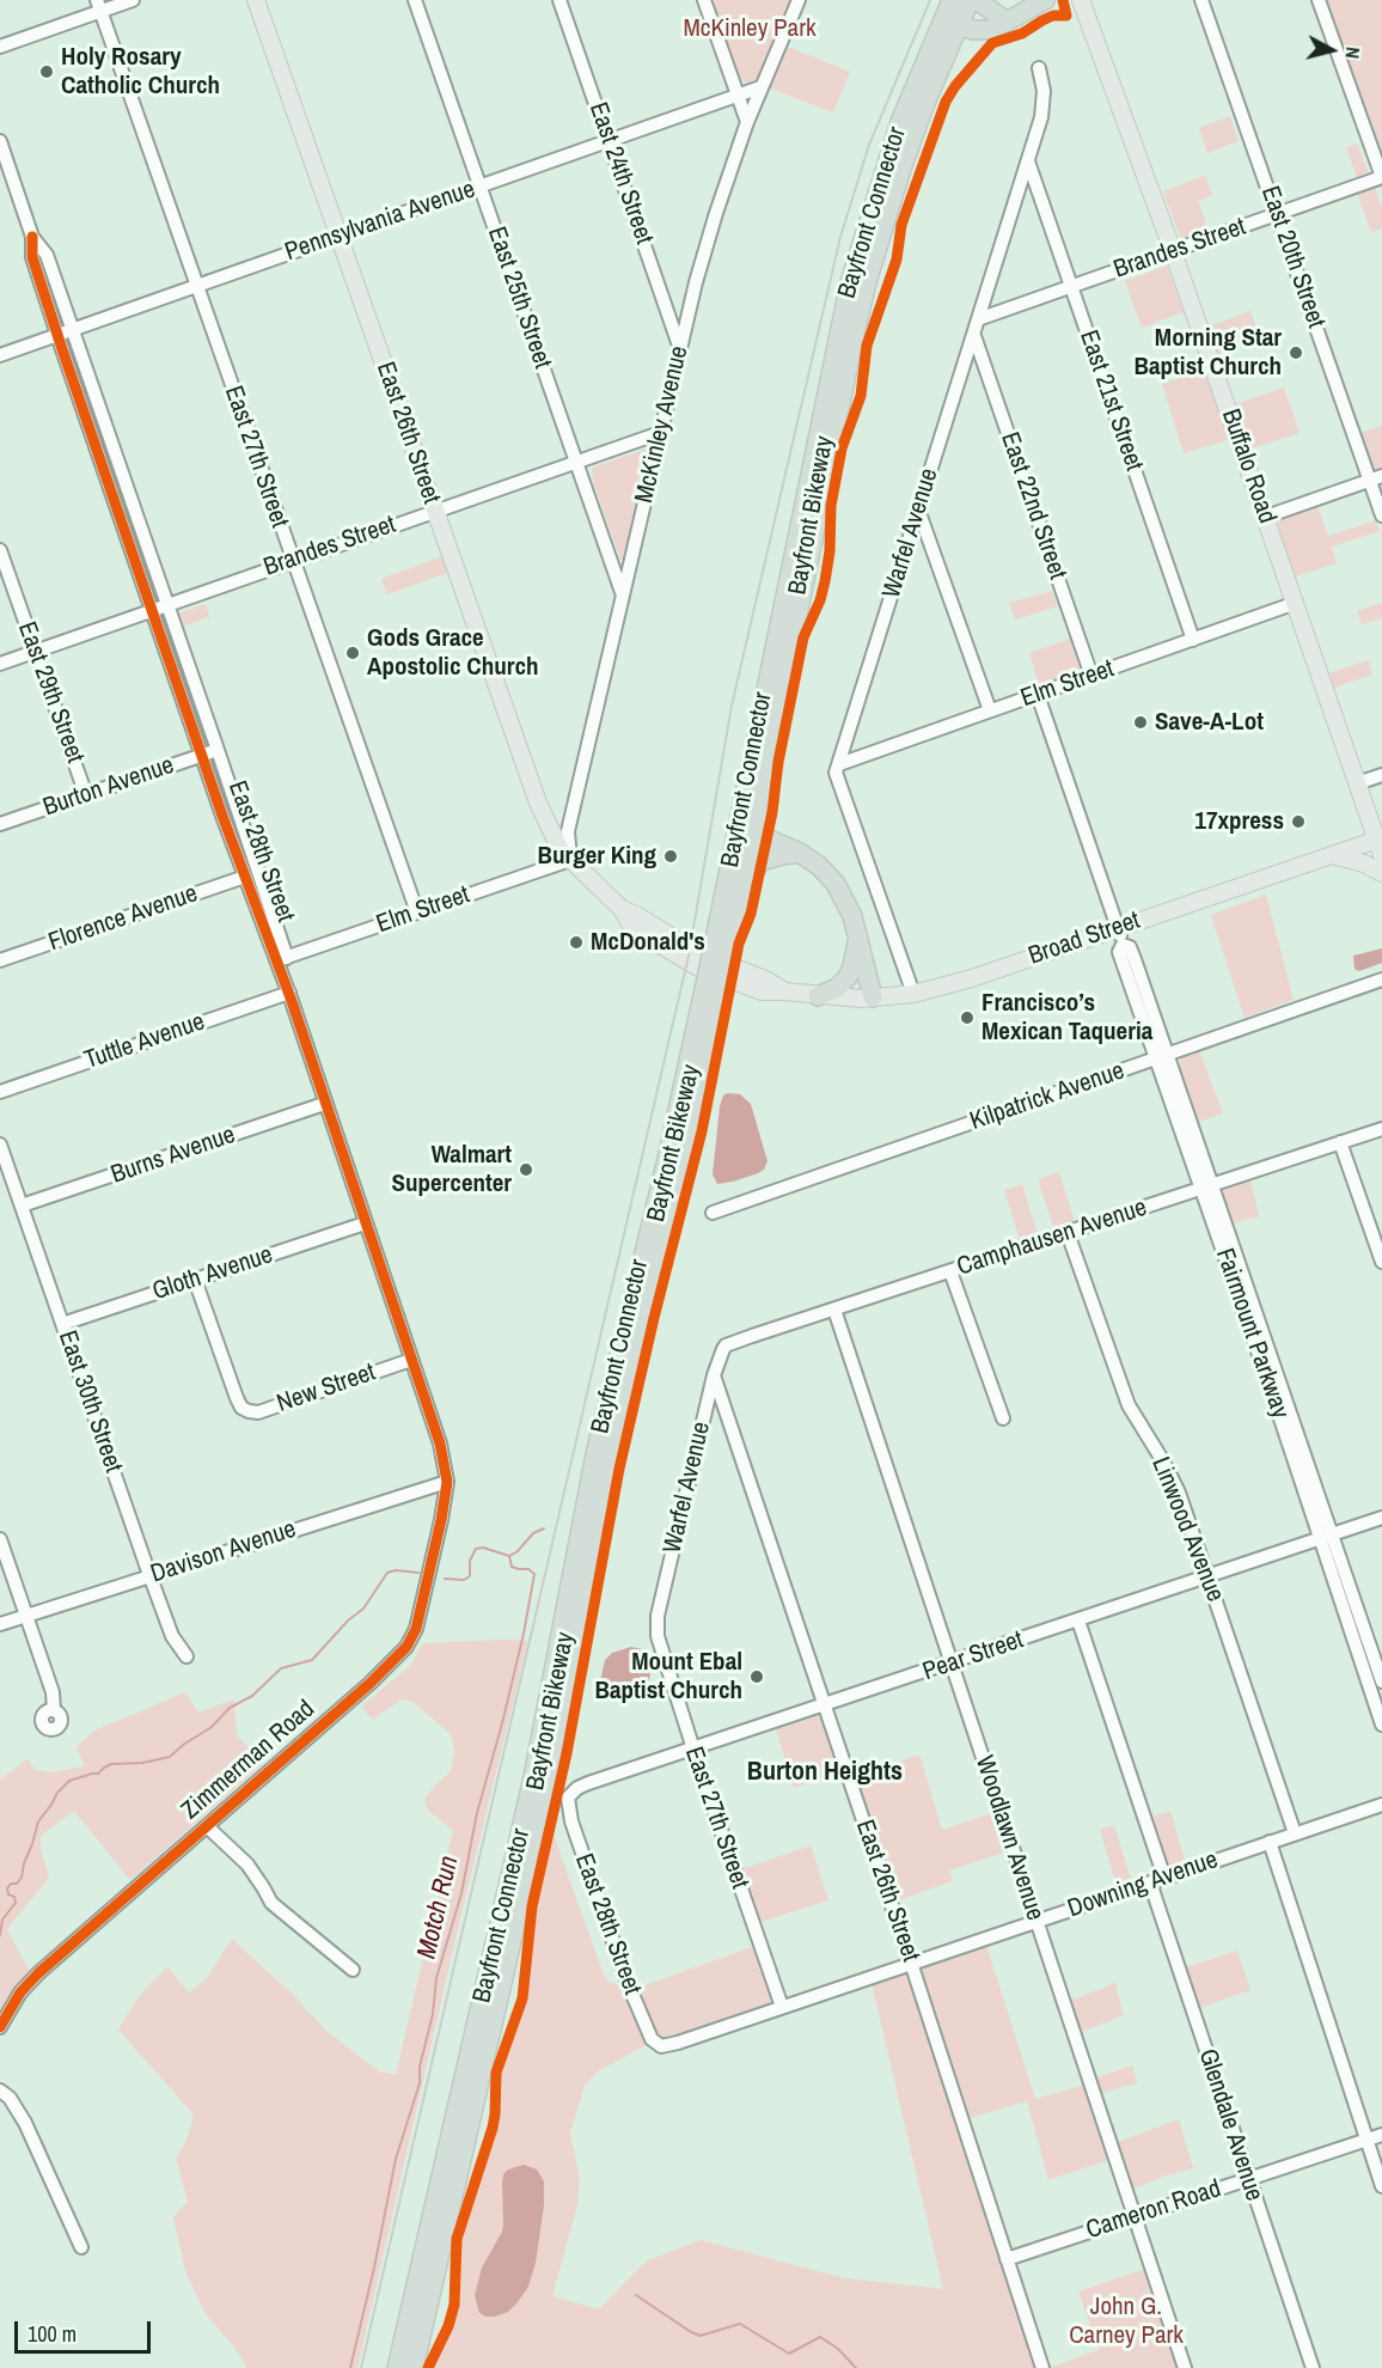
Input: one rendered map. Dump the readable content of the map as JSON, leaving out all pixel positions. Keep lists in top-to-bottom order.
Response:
{
  "streets": {
    "highway": ["Bayfront Connector"],
    "main road": ["East 26th Street", "Buffalo Road", "Broad Street"],
    "street": [
      "East 24th Street",
      "Pennsylvania Avenue",
      "Brandes Street",
      "East 20th Street",
      "East 25th Street",
      "East 21st Street",
      "McKinley Avenue",
      "East 27th Street",
      "East 22nd Street",
      "Warfel Avenue",
      "Elm Street",
      "East 29th Street",
      "Burton Avenue",
      "East 28th Street",
      "Florence Avenue",
      "Tuttle Avenue",
      "Kilpatrick Avenue",
      "Burns Avenue",
      "Camphausen Avenue",
      "Gloth Avenue",
      "Fairmount Parkway",
      "New Street",
      "East 30th Street",
      "Linwood Avenue",
      "Davison Avenue",
      "Pear Street",
      "Zimmerman Road",
      "Woodlawn Avenue",
      "Downing Avenue",
      "Glendale Avenue",
      "Cameron Road"
    ],
    "cycle path": ["Bayfront Bikeway"]
  },
  "crossings": [
    ["East 24th Street", "Pennsylvania Avenue"],
    ["East 24th Street", "McKinley Avenue"],
    ["Pennsylvania Avenue", "East 25th Street"],
    ["Pennsylvania Avenue", "McKinley Avenue"],
    ["Pennsylvania Avenue", "East 26th Street"],
    ["Pennsylvania Avenue", "East 27th Street"],
    ["Pennsylvania Avenue", "East 28th Street"],
    ["Brandes Street", "East 20th Street"],
    ["Brandes Street", "East 25th Street"],
    ["Brandes Street", "East 21st Street"],
    ["Brandes Street", "McKinley Avenue"],
    ["Brandes Street", "East 26th Street"],
    ["Brandes Street", "East 27th Street"],
    ["Brandes Street", "Buffalo Road"],
    ["Brandes Street", "Warfel Avenue"],
    ["Brandes Street", "East 29th Street"],
    ["Brandes Street", "East 28th Street"],
    ["East 25th Street", "McKinley Avenue"],
    ["East 21st Street", "Warfel Avenue"],
    ["East 21st Street", "Elm Street"],
    ["McKinley Avenue", "East 26th Street"],
    ["McKinley Avenue", "Elm Street"],
    ["McKinley Avenue", "Broad Street"],
    ["East 26th Street", "Warfel Avenue"],
    ["East 26th Street", "Elm Street"],
    ["East 26th Street", "Broad Street"],
    ["East 26th Street", "Pear Street"],
    ["East 26th Street", "Downing Avenue"],
    ["East 26th Street", "Cameron Road"],
    ["East 27th Street", "Warfel Avenue"],
    ["East 27th Street", "Elm Street"],
    ["East 27th Street", "Pear Street"],
    ["East 27th Street", "Downing Avenue"],
    ["Buffalo Road", "Elm Street"],
    ["Buffalo Road", "Broad Street"],
    ["East 22nd Street", "Warfel Avenue"],
    ["East 22nd Street", "Elm Street"],
    ["Warfel Avenue", "Elm Street"],
    ["Warfel Avenue", "Broad Street"],
    ["Warfel Avenue", "Camphausen Avenue"],
    ["Elm Street", "East 28th Street"],
    ["Elm Street", "Broad Street"],
    ["Elm Street", "Fairmount Parkway"],
    ["East 29th Street", "Burton Avenue"],
    ["Burton Avenue", "East 28th Street"],
    ["East 28th Street", "Florence Avenue"],
    ["East 28th Street", "Tuttle Avenue"],
    ["East 28th Street", "Burns Avenue"],
    ["East 28th Street", "Gloth Avenue"],
    ["East 28th Street", "New Street"],
    ["East 28th Street", "Davison Avenue"],
    ["East 28th Street", "Pear Street"],
    ["East 28th Street", "Zimmerman Road"],
    ["East 28th Street", "Downing Avenue"],
    ["Broad Street", "Fairmount Parkway"],
    ["Kilpatrick Avenue", "Fairmount Parkway"],
    ["Burns Avenue", "East 30th Street"],
    ["Camphausen Avenue", "Fairmount Parkway"],
    ["Camphausen Avenue", "Linwood Avenue"],
    ["Camphausen Avenue", "Woodlawn Avenue"],
    ["Gloth Avenue", "New Street"],
    ["Gloth Avenue", "East 30th Street"],
    ["Fairmount Parkway", "Pear Street"],
    ["East 30th Street", "Davison Avenue"],
    ["Linwood Avenue", "Pear Street"],
    ["Linwood Avenue", "Downing Avenue"],
    ["Davison Avenue", "Zimmerman Road"],
    ["Pear Street", "Woodlawn Avenue"],
    ["Woodlawn Avenue", "Downing Avenue"],
    ["Woodlawn Avenue", "Cameron Road"],
    ["Downing Avenue", "Glendale Avenue"],
    ["Glendale Avenue", "Cameron Road"]
  ],
  "districts": ["Burton Heights"],
  "water": ["Motch Run"],
  "parks": ["McKinley Park", "John G. Carney Park"],
  "places": [
    "Holy Rosary Catholic Church",
    "Morning Star Baptist Church",
    "Gods Grace Apostolic Church",
    "Save-A-Lot",
    "17xpress",
    "Burger King",
    "McDonald's",
    "Francisco’s Mexican Taqueria",
    "Walmart Supercenter",
    "Mount Ebal Baptist Church"
  ],
  "scale_bar": "100 m",
  "north": "right"
}
